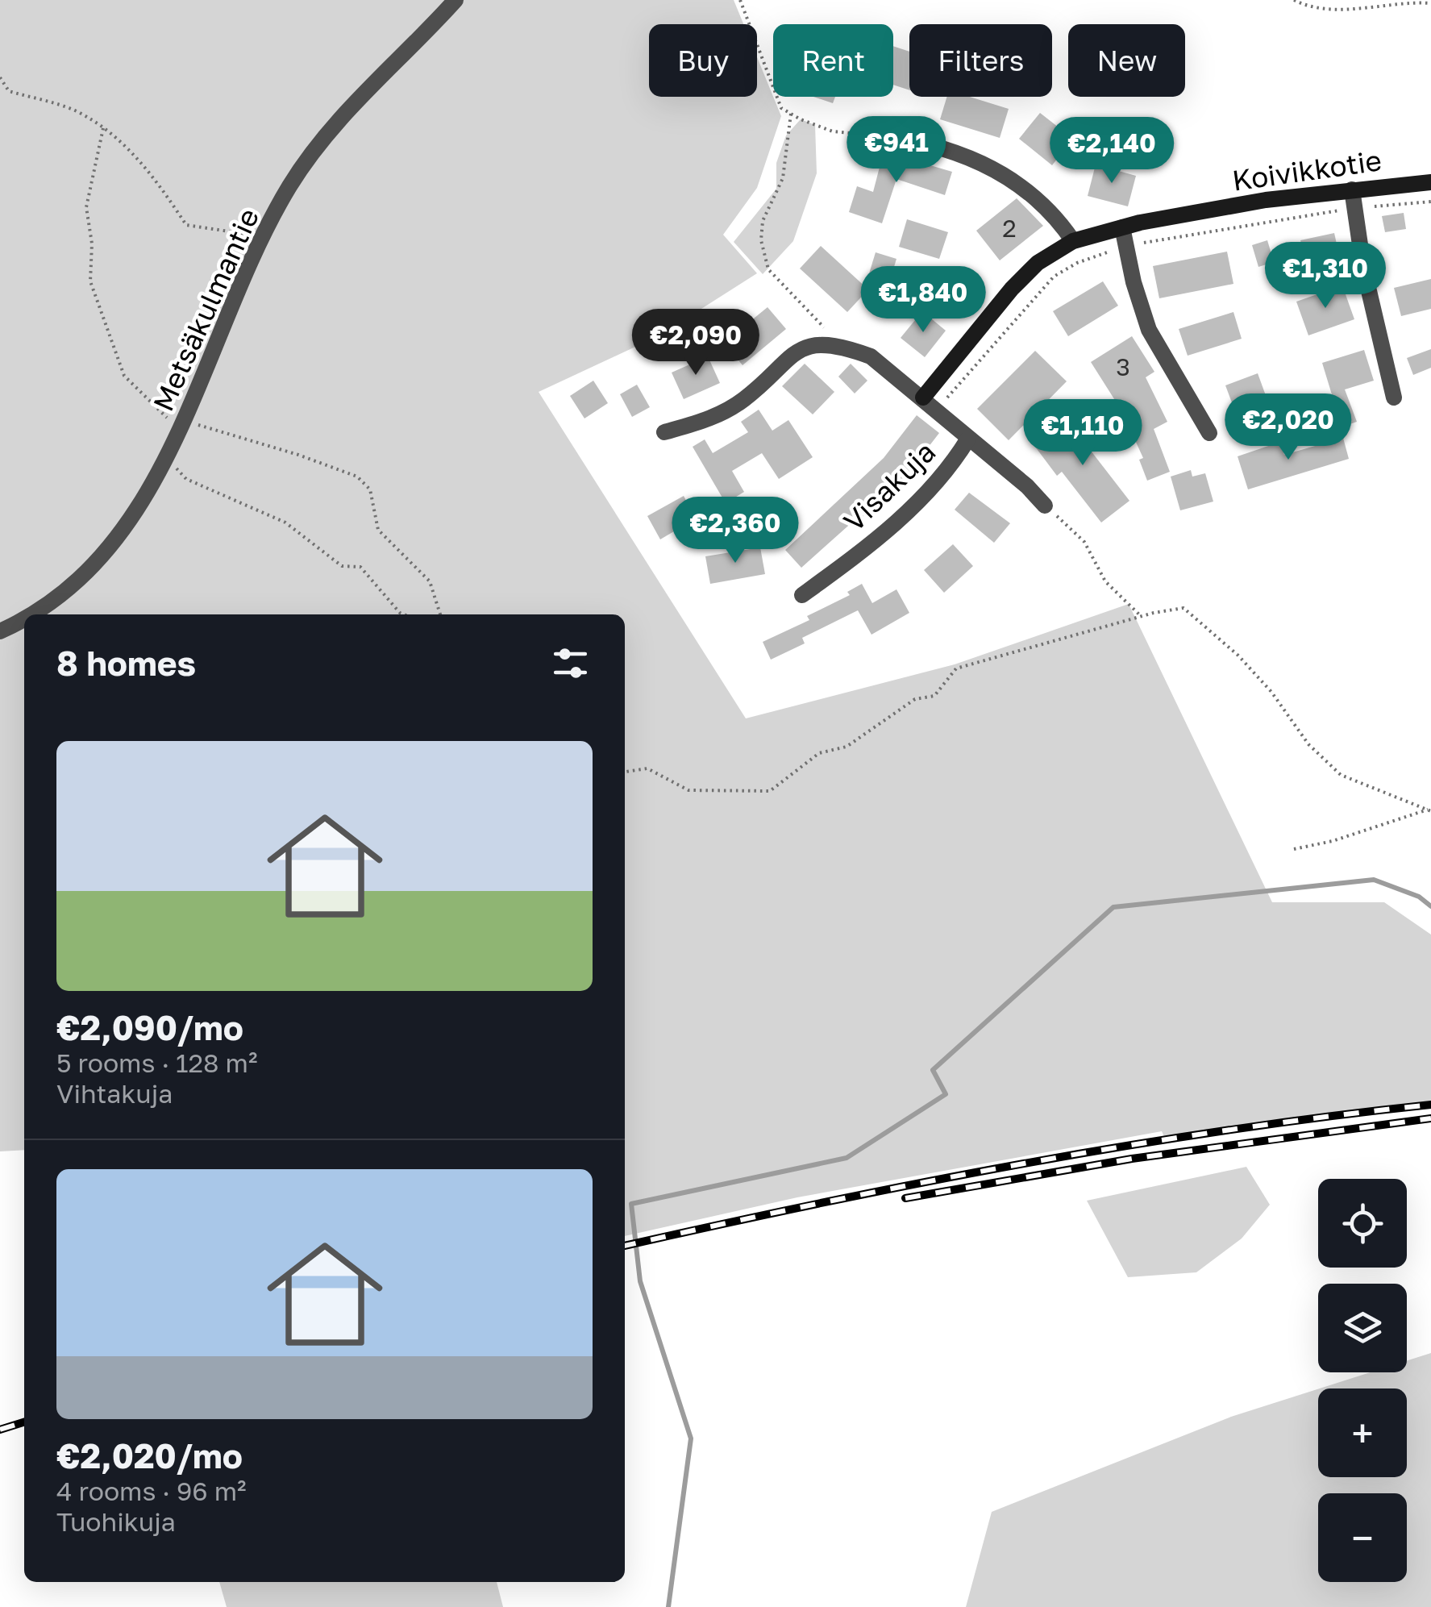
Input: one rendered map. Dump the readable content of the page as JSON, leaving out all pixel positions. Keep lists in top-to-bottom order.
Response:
{
  "streets": {
    "street": ["Koivikkotie", "Metsäkulmantie", "Visakuja"]
  },
  "house_numbers": ["2", "3"],
  "page": {
    "chip": [
      "Buy",
      "Rent",
      "Filters",
      "New"
    ],
    "price": [
      "€941",
      "€2,140",
      "€1,310",
      "€1,840",
      "€2,090",
      "€2,020",
      "€1,110",
      "€2,360"
    ],
    "heading": "8 homes",
    "list": [
      {
        "name": "€2,090/mo",
        "note": "5 rooms · 128 m² · Vihtakuja"
      },
      {
        "name": "€2,020/mo",
        "note": "4 rooms · 96 m² · Tuohikuja"
      }
    ],
    "map_buttons": ["+", "−"]
  }
}
